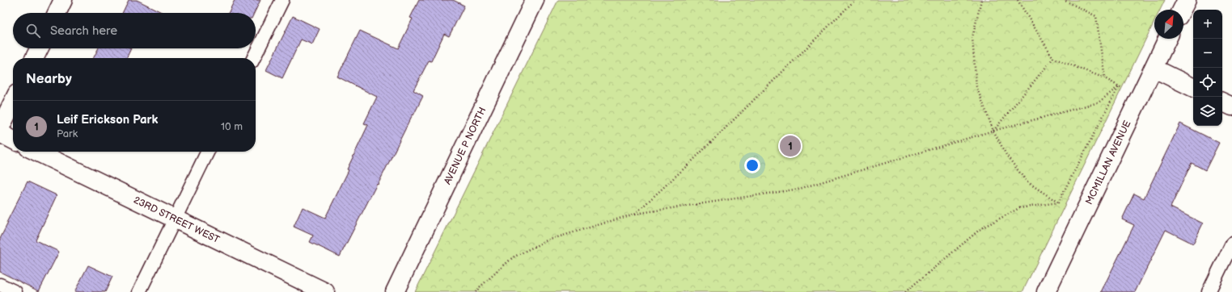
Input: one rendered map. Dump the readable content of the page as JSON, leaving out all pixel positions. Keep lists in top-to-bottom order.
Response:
{
  "streets": {
    "street": ["AVENUE P NORTH", "MCMILLAN AVENUE", "23RD STREET WEST"]
  },
  "north": "top right",
  "page": {
    "map_buttons": ["+", "−"],
    "search": "Search here",
    "heading": "Nearby",
    "list": [
      {
        "mark": "1",
        "name": "Leif Erickson Park",
        "note": "Park",
        "value": "10 m"
      }
    ],
    "pins": "1"
  }
}
